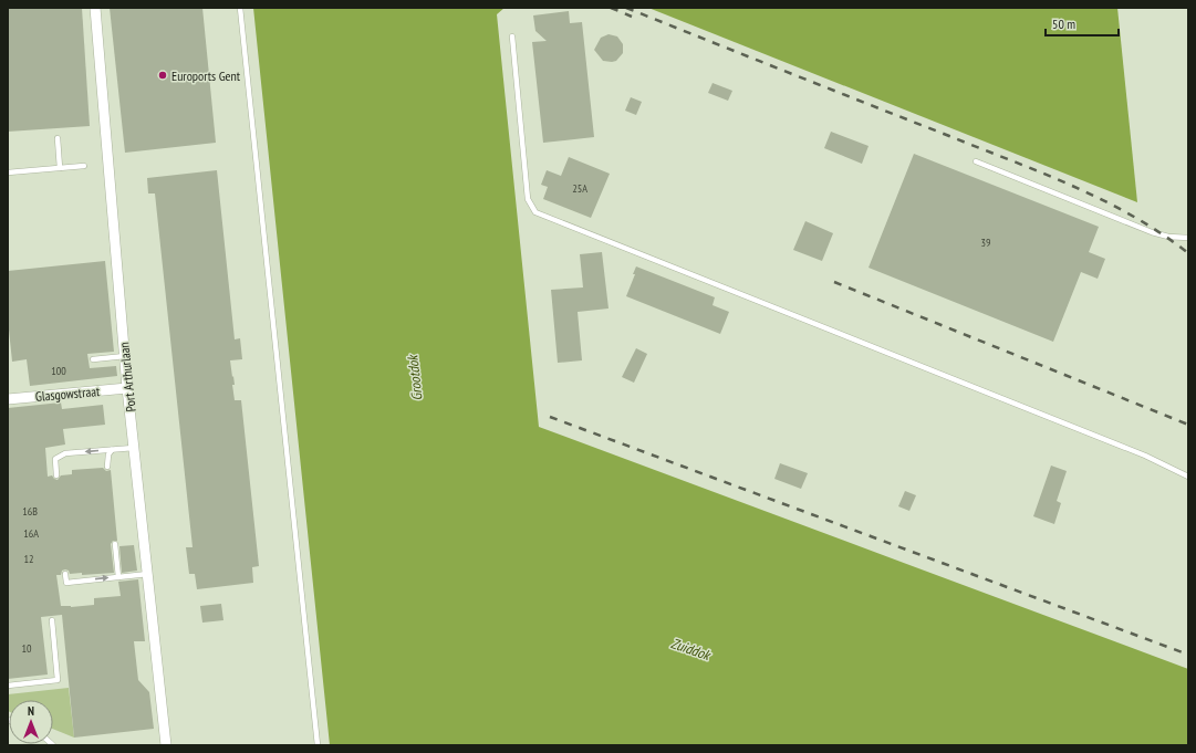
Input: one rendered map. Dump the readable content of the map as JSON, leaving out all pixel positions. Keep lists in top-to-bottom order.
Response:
{
  "streets": {
    "street": ["Port Arthurlaan", "Glasgowstraat"]
  },
  "crossings": [
    ["Port Arthurlaan", "Glasgowstraat"]
  ],
  "water": ["Grootdok", "Zuiddok"],
  "places": ["Euroports Gent"],
  "house_numbers": [
    "25A",
    "39",
    "100",
    "16B",
    "16A",
    "12",
    "10"
  ],
  "scale_bar": "50 m",
  "north": "top"
}
